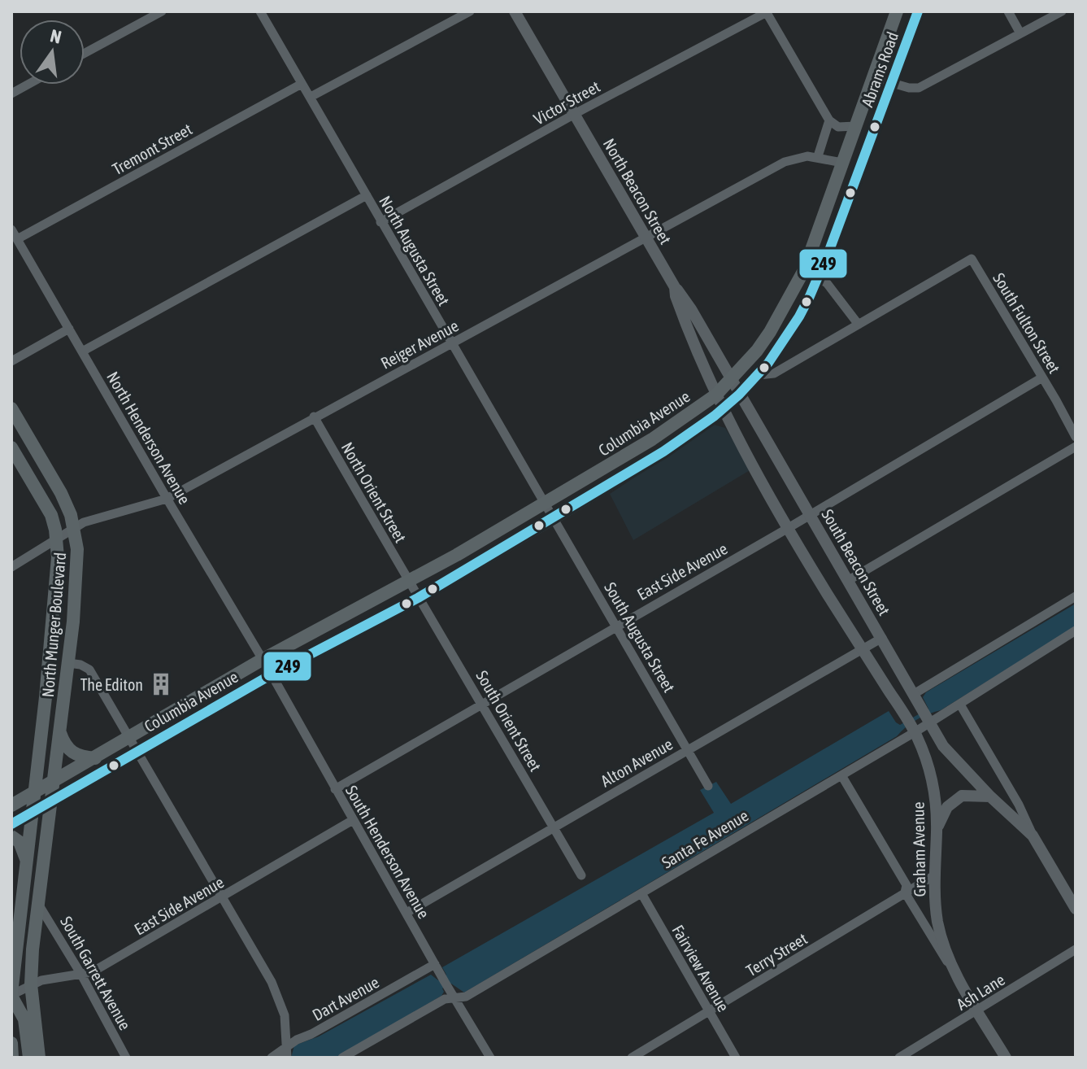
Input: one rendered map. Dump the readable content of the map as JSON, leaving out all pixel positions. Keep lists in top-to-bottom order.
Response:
{
  "streets": {
    "main road": ["Abrams Road", "Columbia Avenue", "North Munger Boulevard"],
    "street": [
      "Victor Street",
      "Tremont Street",
      "North Beacon Street",
      "North Augusta Street",
      "South Fulton Street",
      "Reiger Avenue",
      "North Henderson Avenue",
      "North Orient Street",
      "South Beacon Street",
      "East Side Avenue",
      "South Augusta Street",
      "South Orient Street",
      "Alton Avenue",
      "Santa Fe Avenue",
      "Graham Avenue",
      "South Henderson Avenue",
      "Terry Street",
      "Fairview Avenue",
      "South Garrett Avenue",
      "Ash Lane",
      "Dart Avenue"
    ]
  },
  "crossings": [
    ["Abrams Road", "North Beacon Street"],
    ["Abrams Road", "Reiger Avenue"],
    ["Abrams Road", "Columbia Avenue"],
    ["Abrams Road", "South Beacon Street"],
    ["Victor Street", "North Beacon Street"],
    ["Victor Street", "North Augusta Street"],
    ["Tremont Street", "North Augusta Street"],
    ["Tremont Street", "North Henderson Avenue"],
    ["North Beacon Street", "Reiger Avenue"],
    ["North Beacon Street", "Columbia Avenue"],
    ["North Beacon Street", "South Beacon Street"],
    ["North Augusta Street", "Reiger Avenue"],
    ["North Augusta Street", "Columbia Avenue"],
    ["North Augusta Street", "South Augusta Street"],
    ["South Fulton Street", "East Side Avenue"],
    ["Reiger Avenue", "North Henderson Avenue"],
    ["Reiger Avenue", "North Orient Street"],
    ["Reiger Avenue", "North Munger Boulevard"],
    ["Columbia Avenue", "North Henderson Avenue"],
    ["Columbia Avenue", "North Orient Street"],
    ["Columbia Avenue", "North Munger Boulevard"],
    ["Columbia Avenue", "South Augusta Street"],
    ["Columbia Avenue", "South Orient Street"],
    ["Columbia Avenue", "South Henderson Avenue"],
    ["North Henderson Avenue", "South Henderson Avenue"],
    ["North Orient Street", "South Orient Street"],
    ["South Beacon Street", "East Side Avenue"],
    ["South Beacon Street", "Alton Avenue"],
    ["South Beacon Street", "Santa Fe Avenue"],
    ["East Side Avenue", "North Munger Boulevard"],
    ["East Side Avenue", "South Augusta Street"],
    ["East Side Avenue", "South Orient Street"],
    ["East Side Avenue", "South Henderson Avenue"],
    ["East Side Avenue", "South Garrett Avenue"],
    ["North Munger Boulevard", "South Garrett Avenue"],
    ["South Augusta Street", "Alton Avenue"],
    ["South Orient Street", "Alton Avenue"],
    ["Alton Avenue", "South Henderson Avenue"],
    ["Santa Fe Avenue", "Graham Avenue"],
    ["Santa Fe Avenue", "South Henderson Avenue"],
    ["Santa Fe Avenue", "Fairview Avenue"],
    ["Graham Avenue", "Terry Street"],
    ["Graham Avenue", "Ash Lane"],
    ["South Henderson Avenue", "Dart Avenue"],
    ["Terry Street", "Fairview Avenue"]
  ],
  "places": {
    "building": ["The Editon"]
  },
  "lines": ["transit line 249"],
  "north": "top"
}
